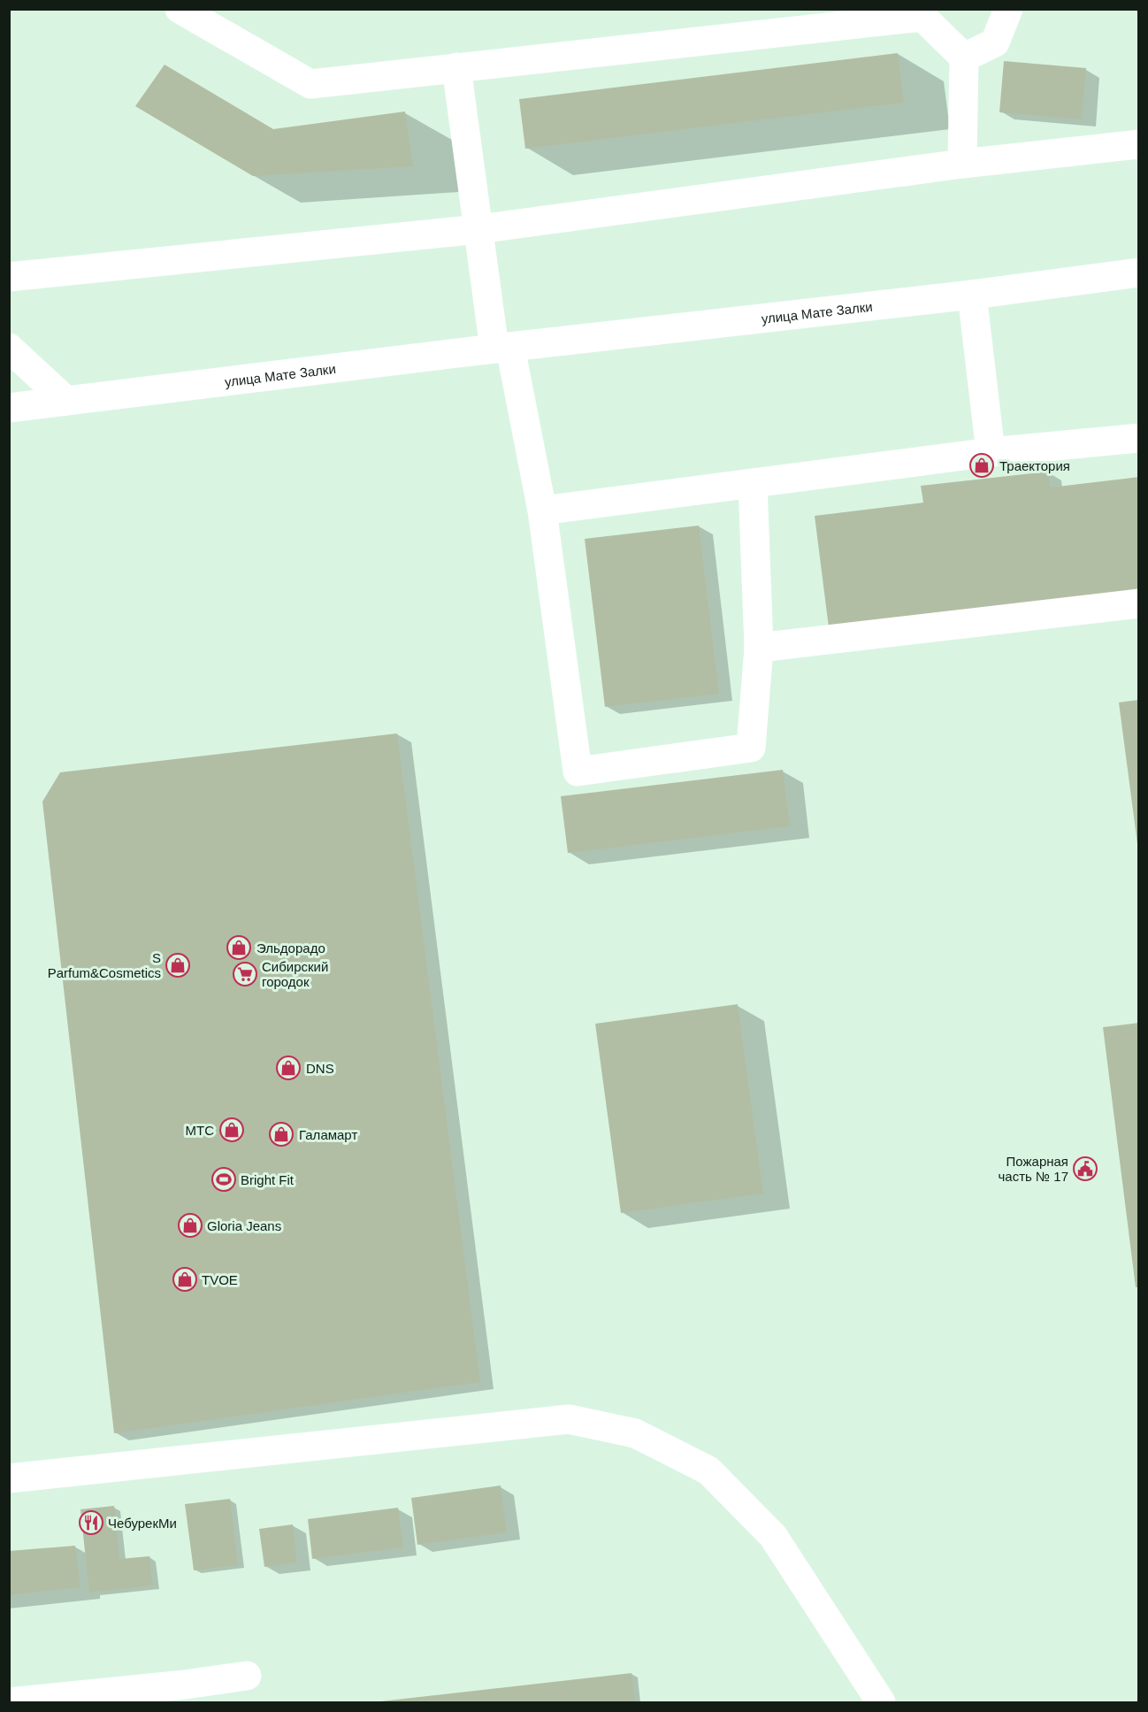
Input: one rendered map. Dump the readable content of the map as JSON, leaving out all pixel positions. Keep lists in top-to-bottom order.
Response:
{
  "streets": {
    "street": ["улица Мате Залки"]
  },
  "places": {
    "shop": [
      "Траектория",
      "Эльдорадо",
      "S Parfum&Cosmetics",
      "DNS",
      "МТС",
      "Галамарт",
      "Gloria Jeans",
      "TVOE"
    ],
    "supermarket": ["Сибирский городок"],
    "public building": ["Пожарная часть № 17"],
    "sports": ["Bright Fit"],
    "restaurant": ["ЧебурекМи"]
  }
}
